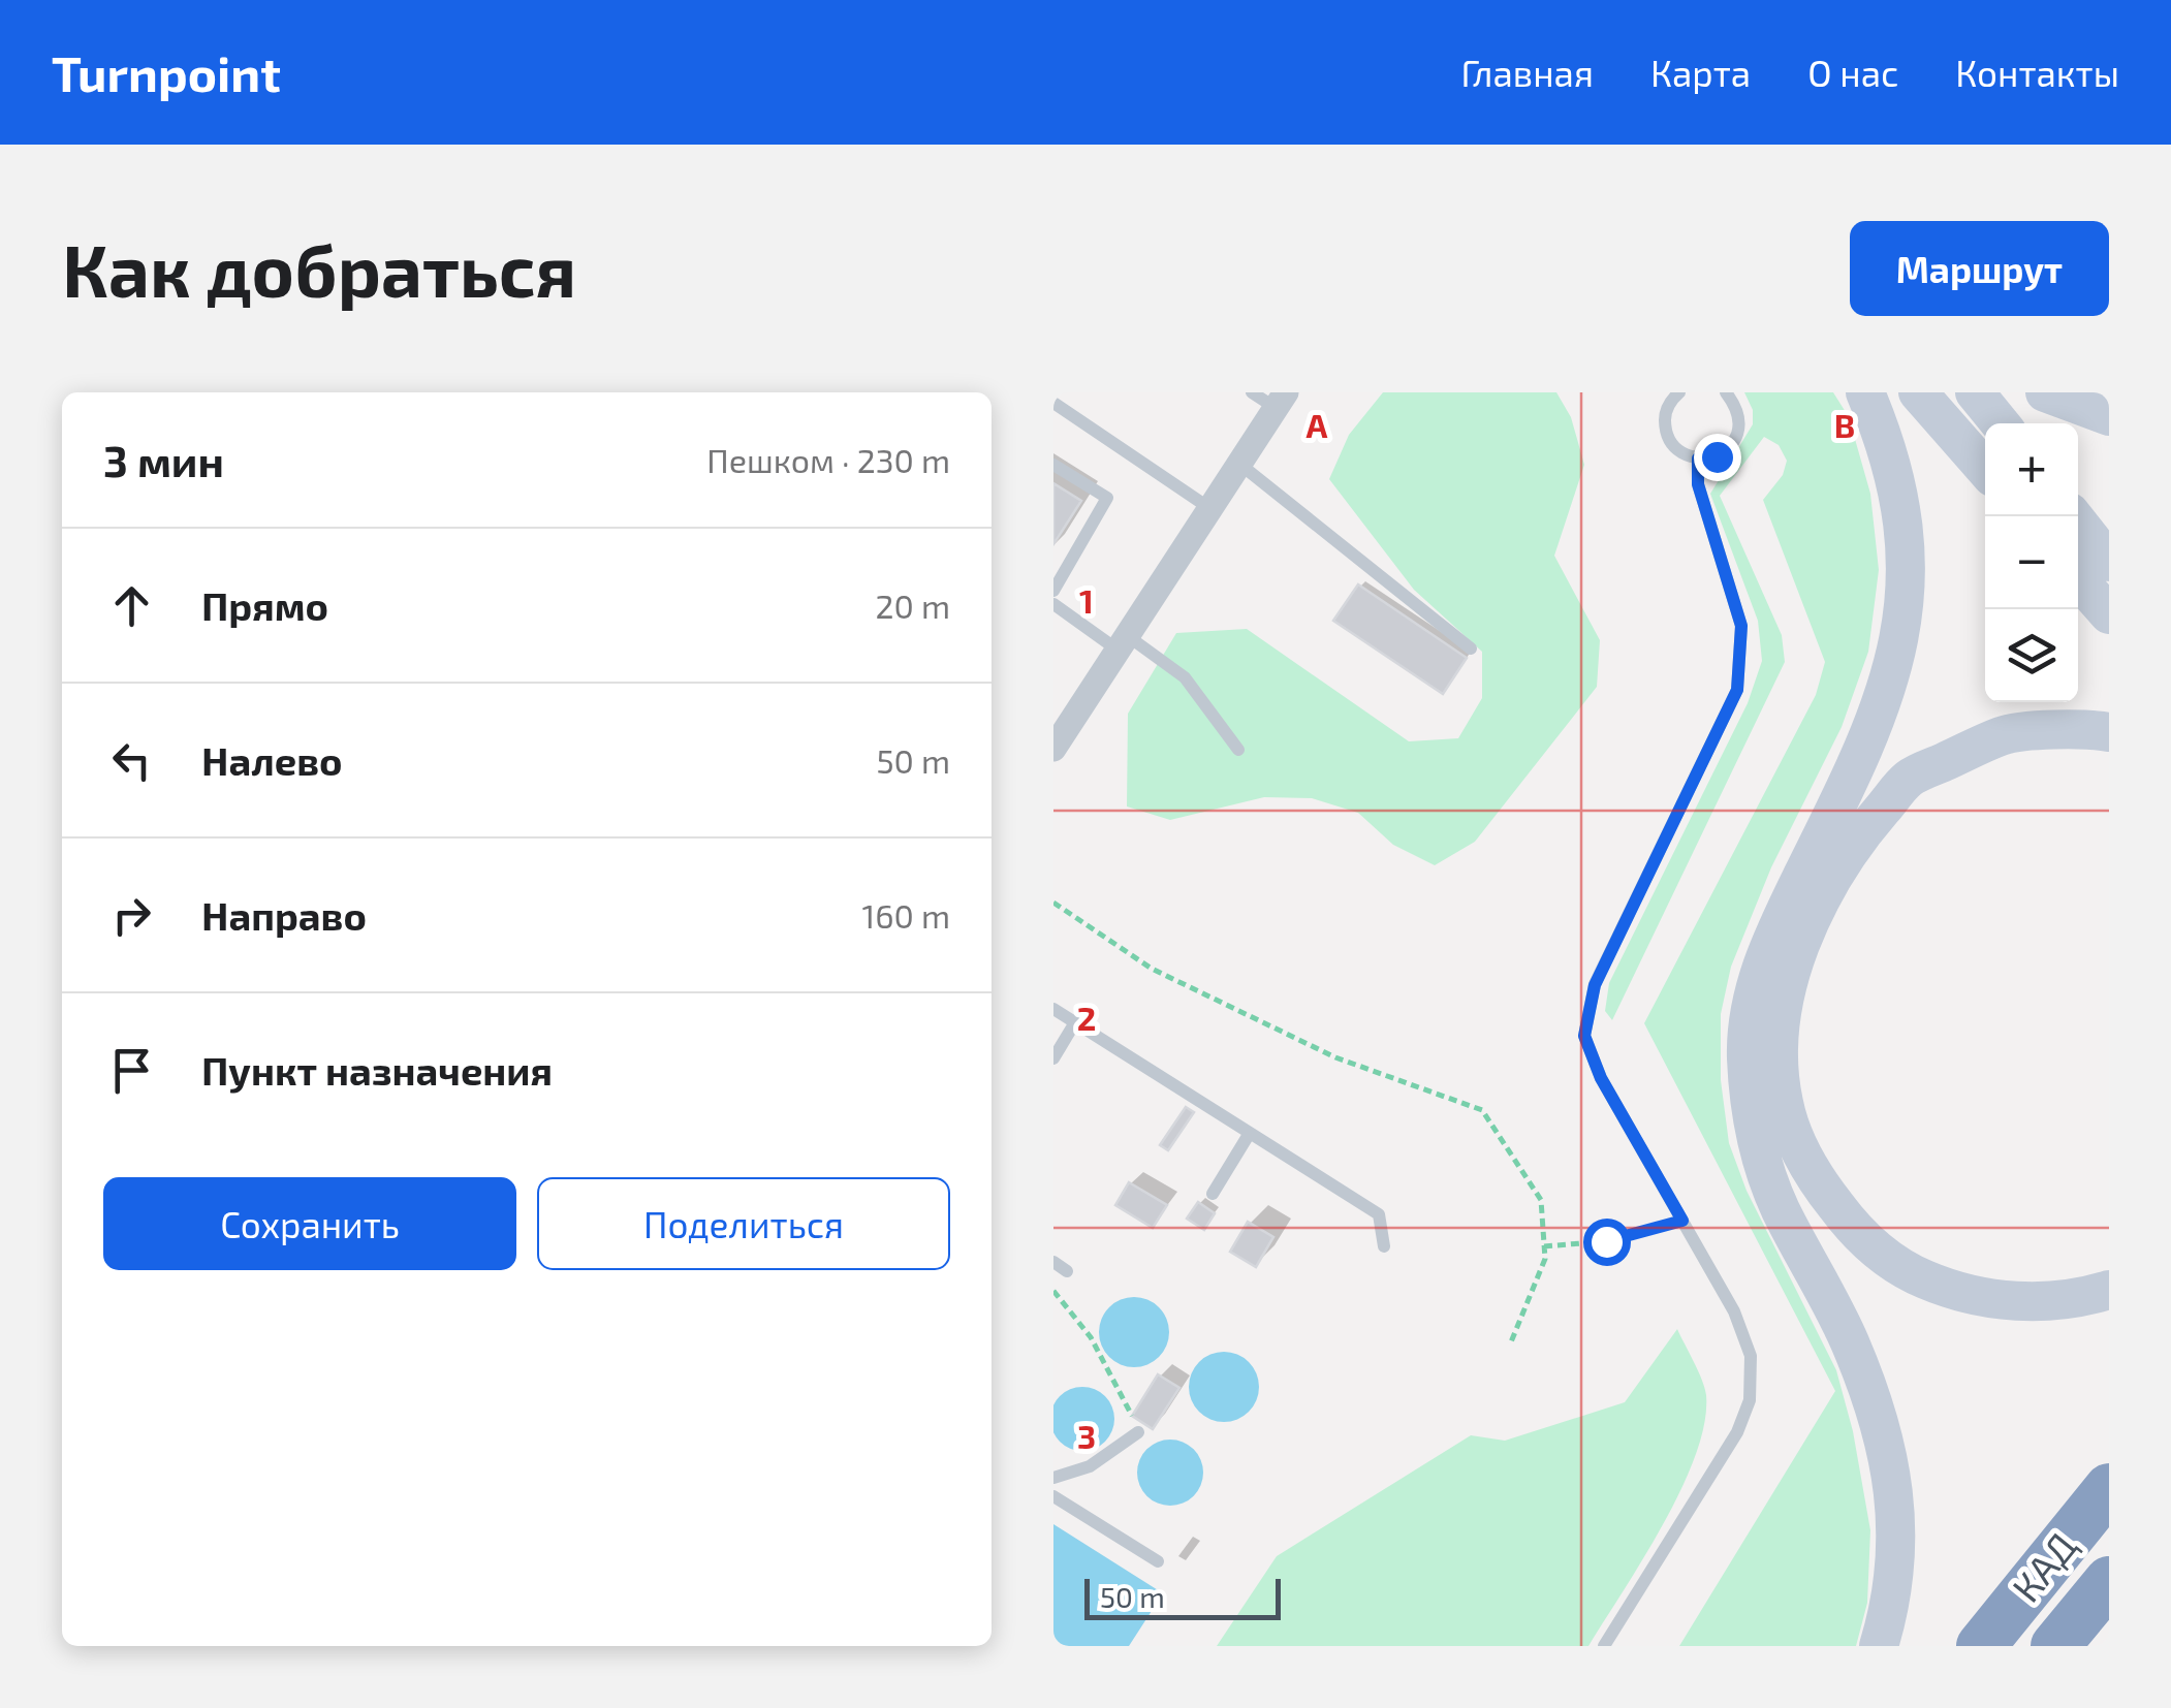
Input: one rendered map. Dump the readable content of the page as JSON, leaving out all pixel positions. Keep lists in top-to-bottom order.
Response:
{
  "streets": {
    "highway": ["КАД"]
  },
  "scale_bar": "50 m",
  "page": {
    "header": "Turnpoint",
    "nav": [
      "Главная",
      "Карта",
      "О нас",
      "Контакты"
    ],
    "buttons": [
      "Маршрут",
      ["Сохранить", "Поделиться"]
    ],
    "title": "Как добраться",
    "heading": ["3 мин", "Пешком · 230 m"],
    "map_buttons": ["+", "−"],
    "list": [
      ["Прямо", "20 m"],
      ["Налево", "50 m"],
      ["Направо", "160 m"],
      "Пункт назначения"
    ],
    "scale": "50 m"
  },
  "grid": {
    "columns": ["A", "B"],
    "rows": ["1", "2", "3"]
  }
}
